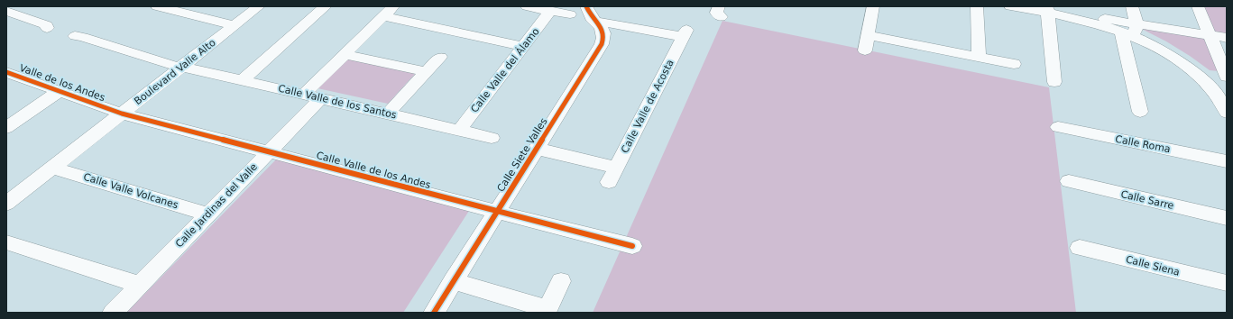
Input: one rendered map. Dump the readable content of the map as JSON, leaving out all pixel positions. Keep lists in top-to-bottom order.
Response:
{
  "streets": {
    "street": [
      "Calle Valle del Álamo",
      "Boulevard Valle Alto",
      "Valle de los Andes",
      "Calle Valle de los Santos",
      "Calle Valle de Acosta",
      "Calle Roma",
      "Calle Siete Valles",
      "Calle Valle de los Andes",
      "Calle Valle Volcanes",
      "Calle Sarre",
      "Calle Jardinas del Valle",
      "Calle Siena"
    ]
  },
  "crossings": [
    ["Calle Valle del Álamo", "Calle Valle de los Santos"],
    ["Boulevard Valle Alto", "Valle de los Andes"],
    ["Boulevard Valle Alto", "Calle Valle de los Santos"],
    ["Boulevard Valle Alto", "Calle Valle de los Andes"],
    ["Boulevard Valle Alto", "Calle Valle Volcanes"],
    ["Valle de los Andes", "Calle Valle de los Andes"],
    ["Calle Valle de los Santos", "Calle Jardinas del Valle"],
    ["Calle Valle de Acosta", "Calle Siete Valles"],
    ["Calle Siete Valles", "Calle Valle de los Andes"],
    ["Calle Valle de los Andes", "Calle Jardinas del Valle"],
    ["Calle Valle Volcanes", "Calle Jardinas del Valle"]
  ]
}
